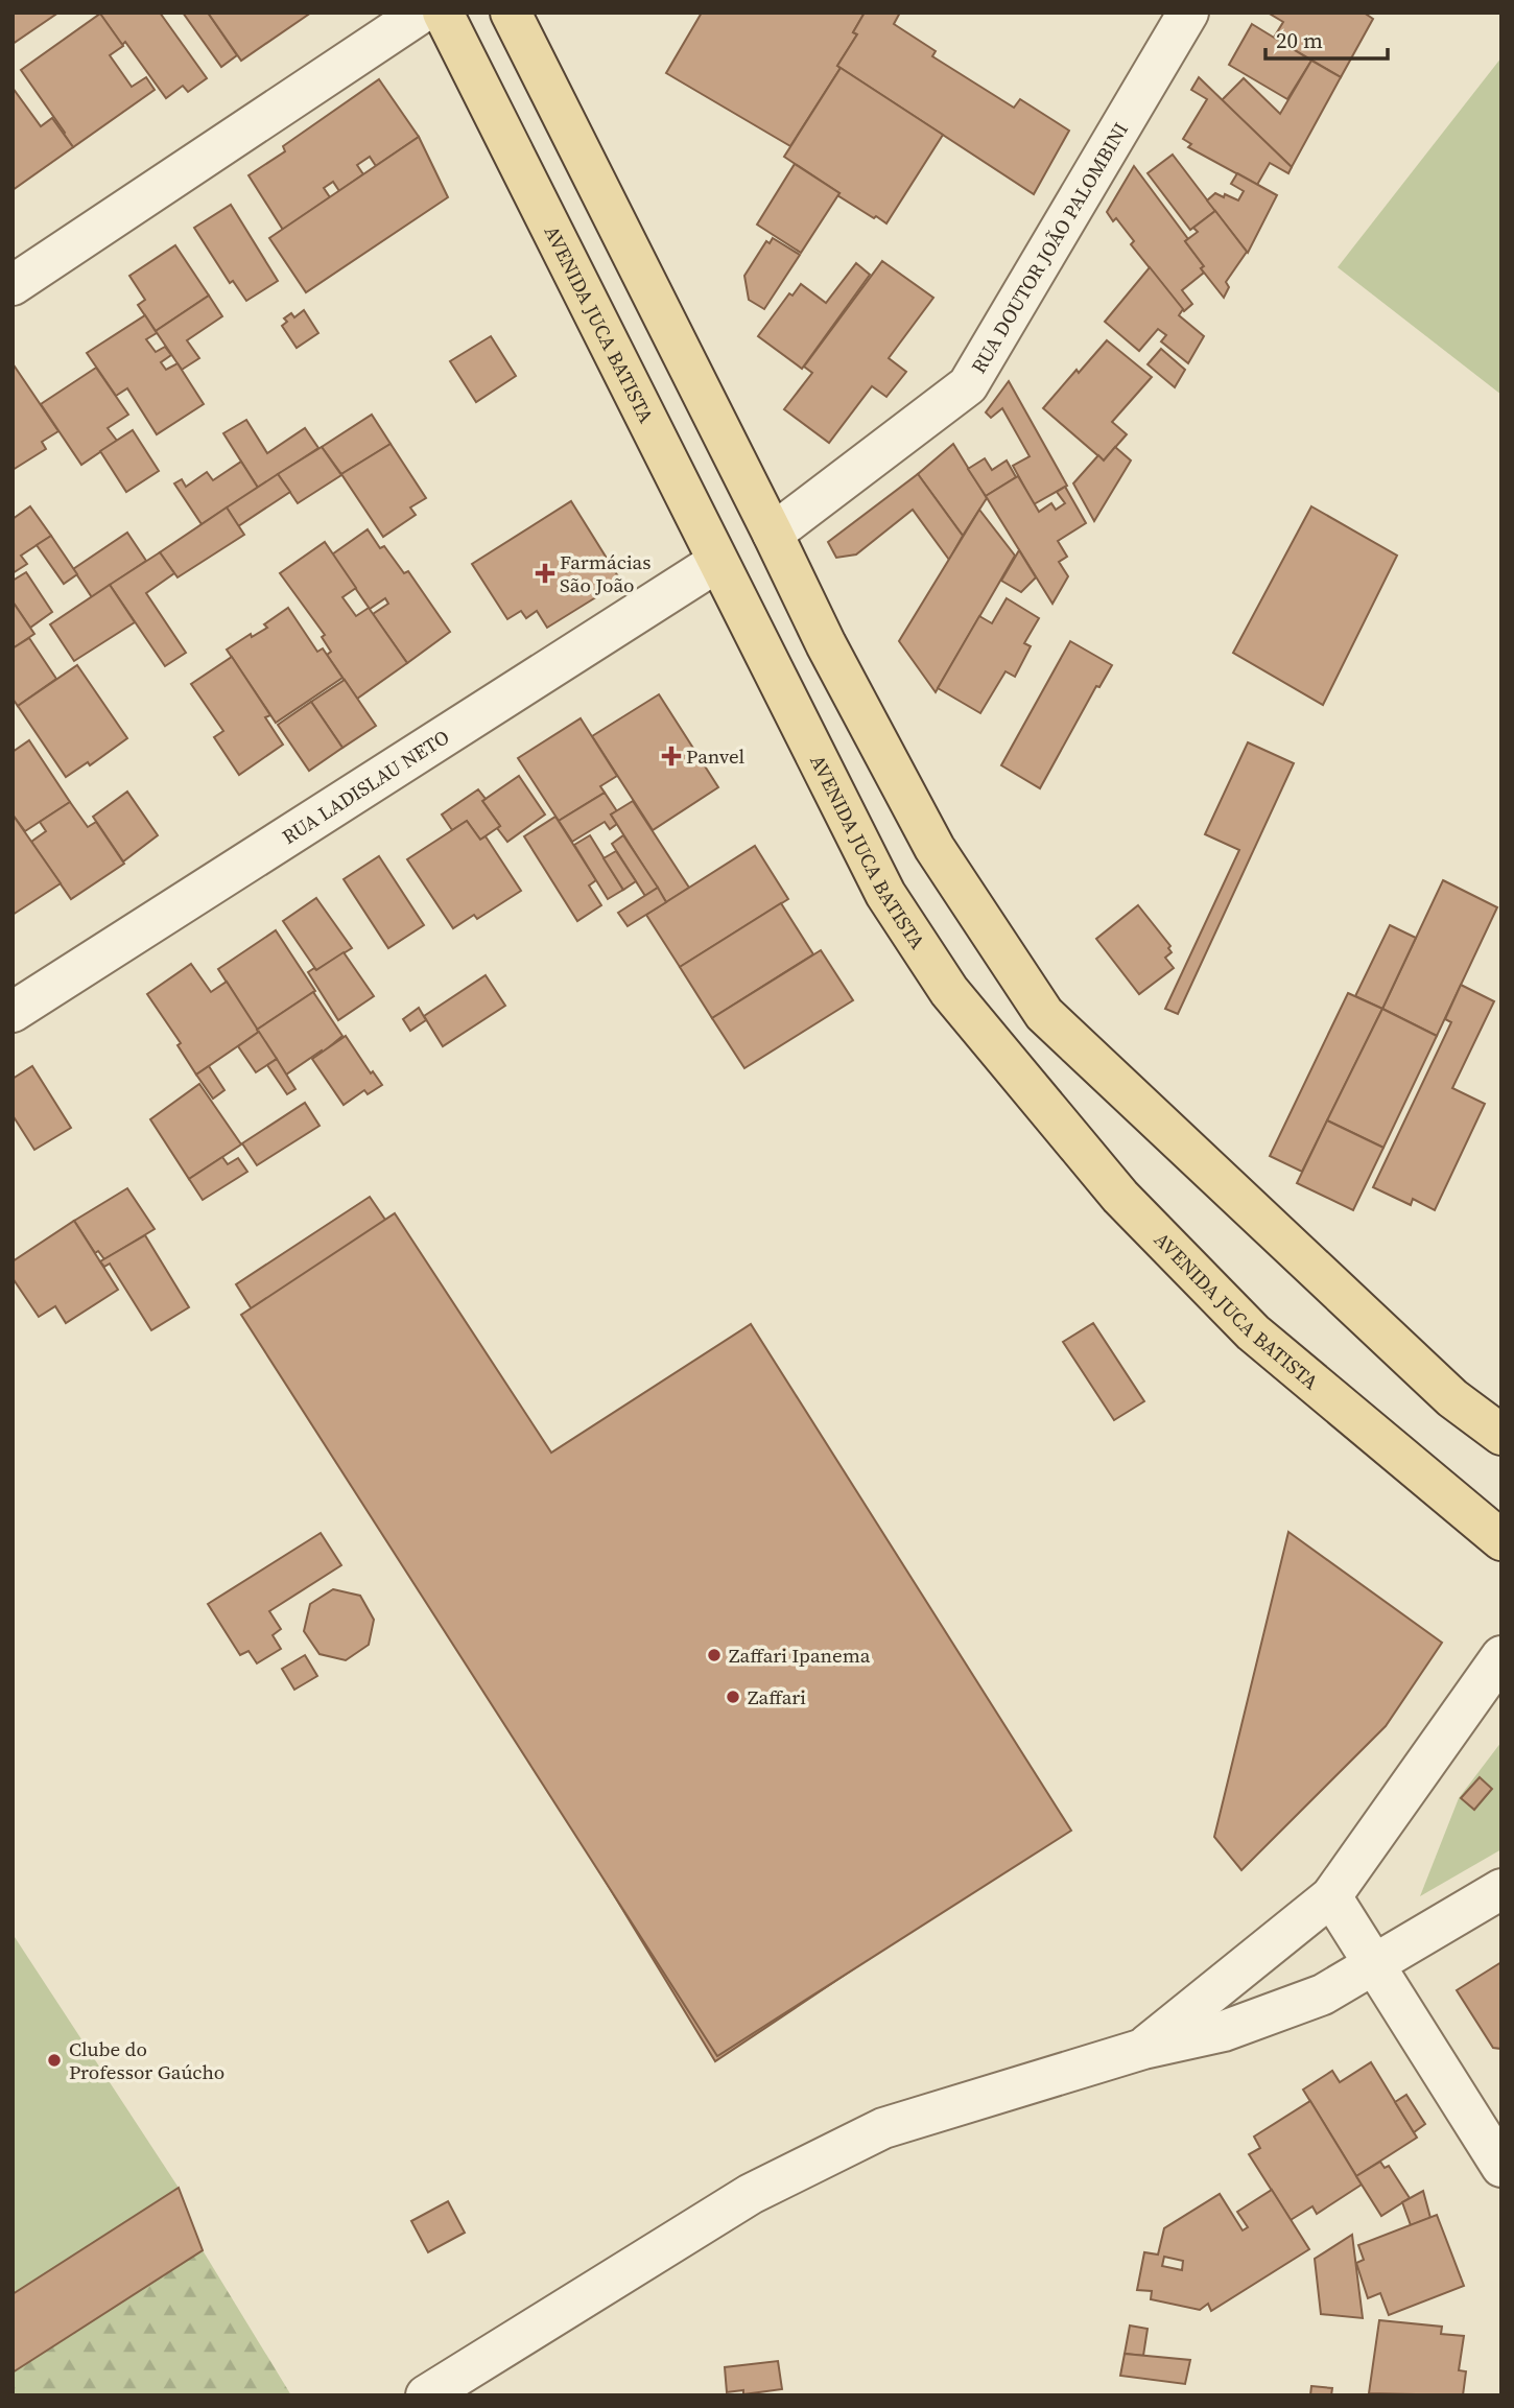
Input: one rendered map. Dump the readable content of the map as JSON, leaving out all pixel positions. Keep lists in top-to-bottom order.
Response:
{
  "streets": {
    "main road": ["AVENIDA JUCA BATISTA"],
    "street": ["RUA DOUTOR JOÃO PALOMBINI", "RUA LADISLAU NETO"]
  },
  "crossings": [
    ["AVENIDA JUCA BATISTA", "RUA LADISLAU NETO"]
  ],
  "places": {
    "health": ["Farmácias São João", "Panvel"],
    "other": ["Zaffari Ipanema", "Zaffari", "Clube do Professor Gaúcho"]
  },
  "scale_bar": "20 m"
}
